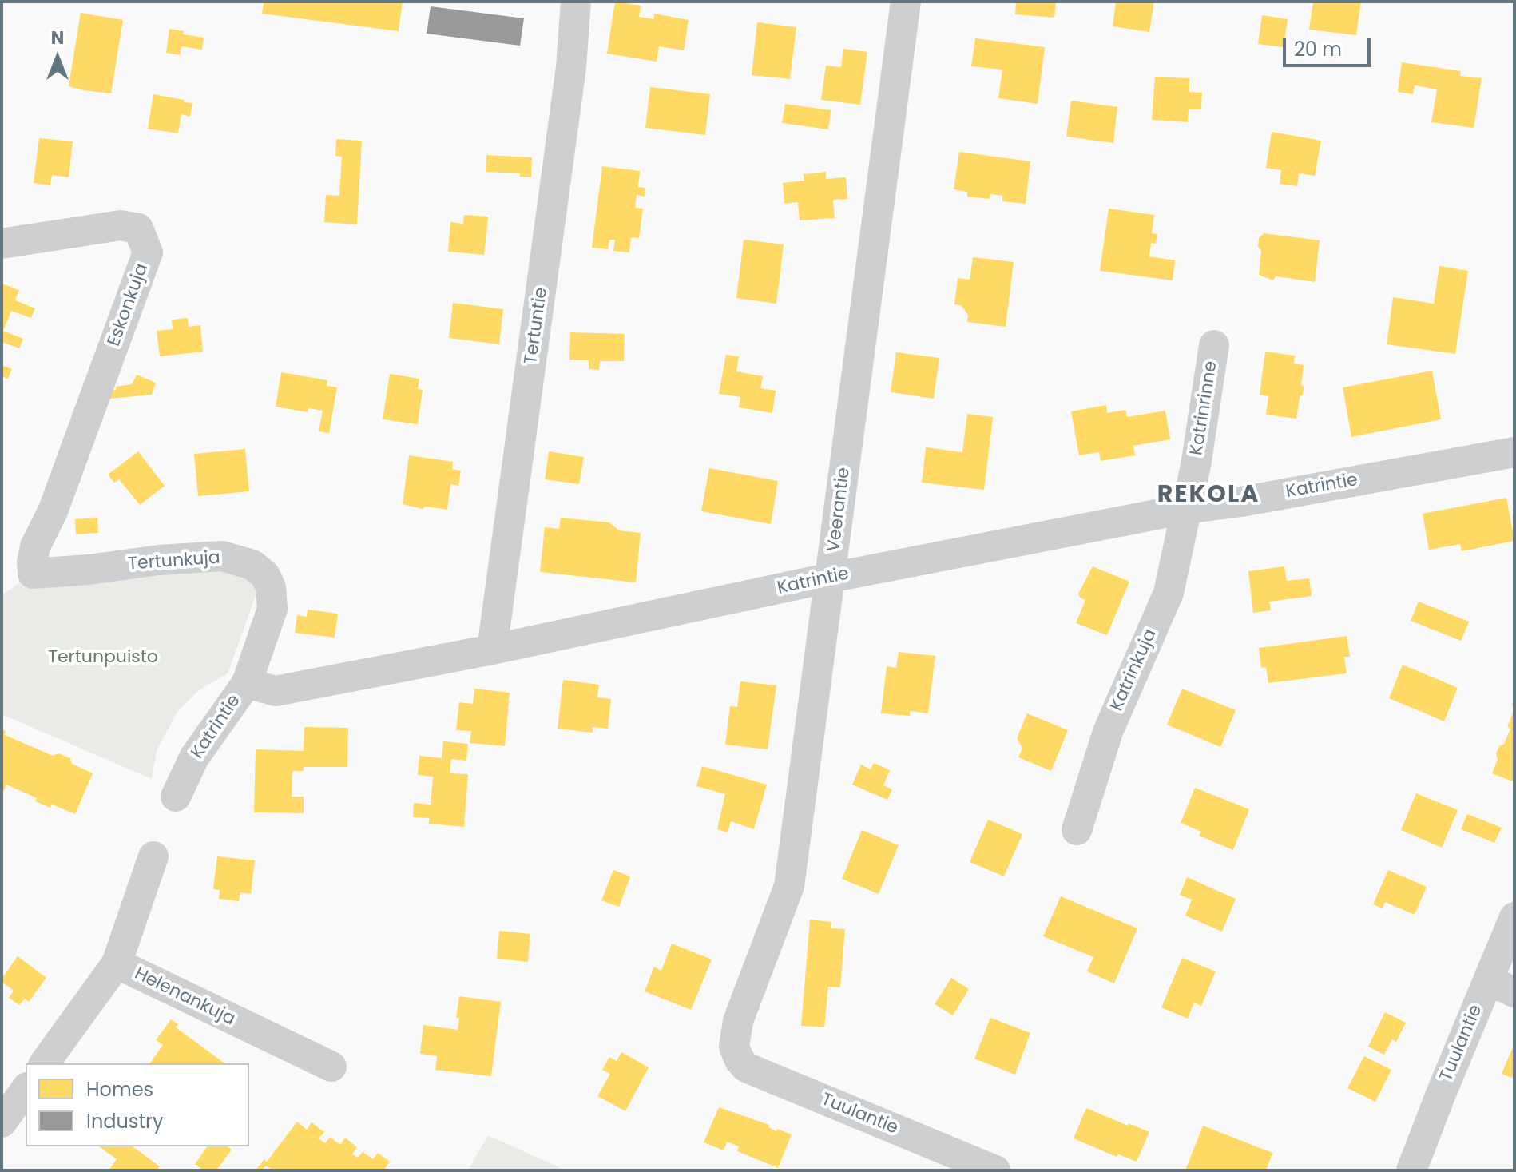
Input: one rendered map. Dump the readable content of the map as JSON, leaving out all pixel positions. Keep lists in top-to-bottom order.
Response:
{
  "streets": {
    "street": [
      "Eskonkuja",
      "Tertuntie",
      "Katrinrinne",
      "Katrintie",
      "Veerantie",
      "Tertunkuja",
      "Katrinkuja",
      "Helenankuja",
      "Tuulantie"
    ]
  },
  "crossings": [
    ["Eskonkuja", "Tertunkuja"],
    ["Tertuntie", "Katrintie"],
    ["Katrinrinne", "Katrintie"],
    ["Katrinrinne", "Katrinkuja"],
    ["Katrintie", "Veerantie"],
    ["Katrintie", "Tertunkuja"],
    ["Katrintie", "Katrinkuja"],
    ["Veerantie", "Tuulantie"]
  ],
  "districts": ["REKOLA"],
  "parks": ["Tertunpuisto"],
  "legend": ["Homes", "Industry"],
  "scale_bar": "20 m",
  "north": "top"
}
